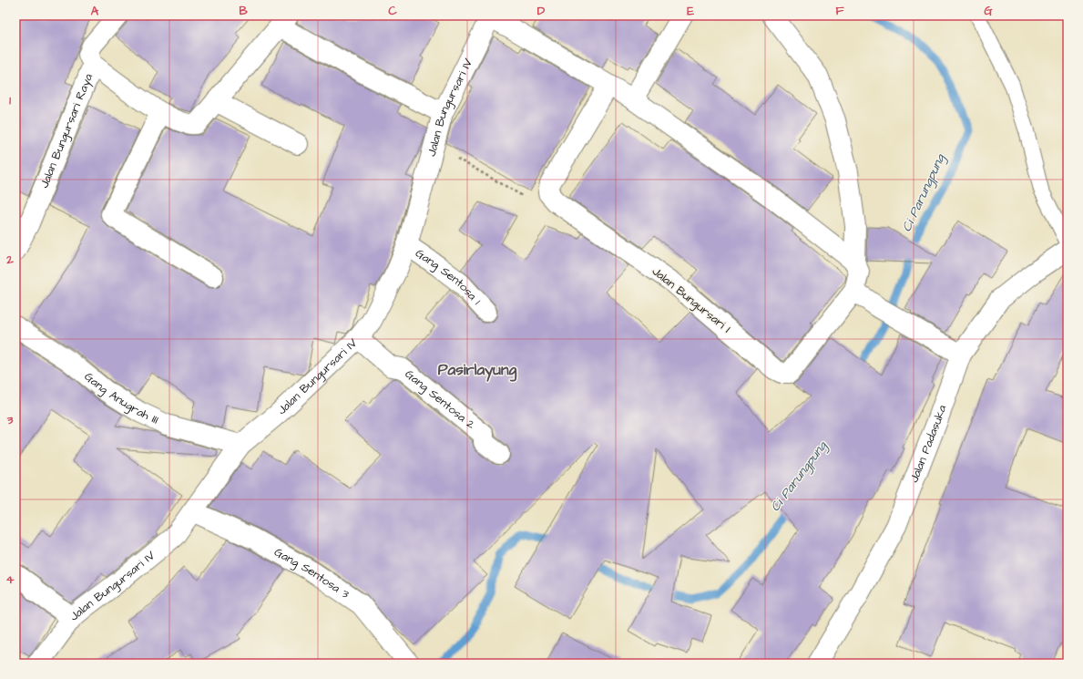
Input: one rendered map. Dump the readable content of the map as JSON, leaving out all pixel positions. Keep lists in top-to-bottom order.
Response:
{
  "streets": {
    "street": [
      "Jalan Bungursari IV",
      "Jalan Bungursari Raya",
      "Gang Sentosa 1",
      "Jalan Bungursari I",
      "Gang Anugrah III",
      "Gang Sentosa 2",
      "Jalan Padasuka",
      "Gang Sentosa 3"
    ]
  },
  "crossings": [
    ["Jalan Bungursari IV", "Gang Sentosa 1"],
    ["Jalan Bungursari IV", "Gang Anugrah III"],
    ["Jalan Bungursari IV", "Gang Sentosa 2"],
    ["Jalan Bungursari IV", "Gang Sentosa 3"]
  ],
  "districts": ["Pasirlayung"],
  "water": ["Ci Parungpung"],
  "grid": {
    "columns": [
      "A",
      "B",
      "C",
      "D",
      "E",
      "F",
      "G"
    ],
    "rows": [
      "1",
      "2",
      "3",
      "4"
    ]
  }
}
